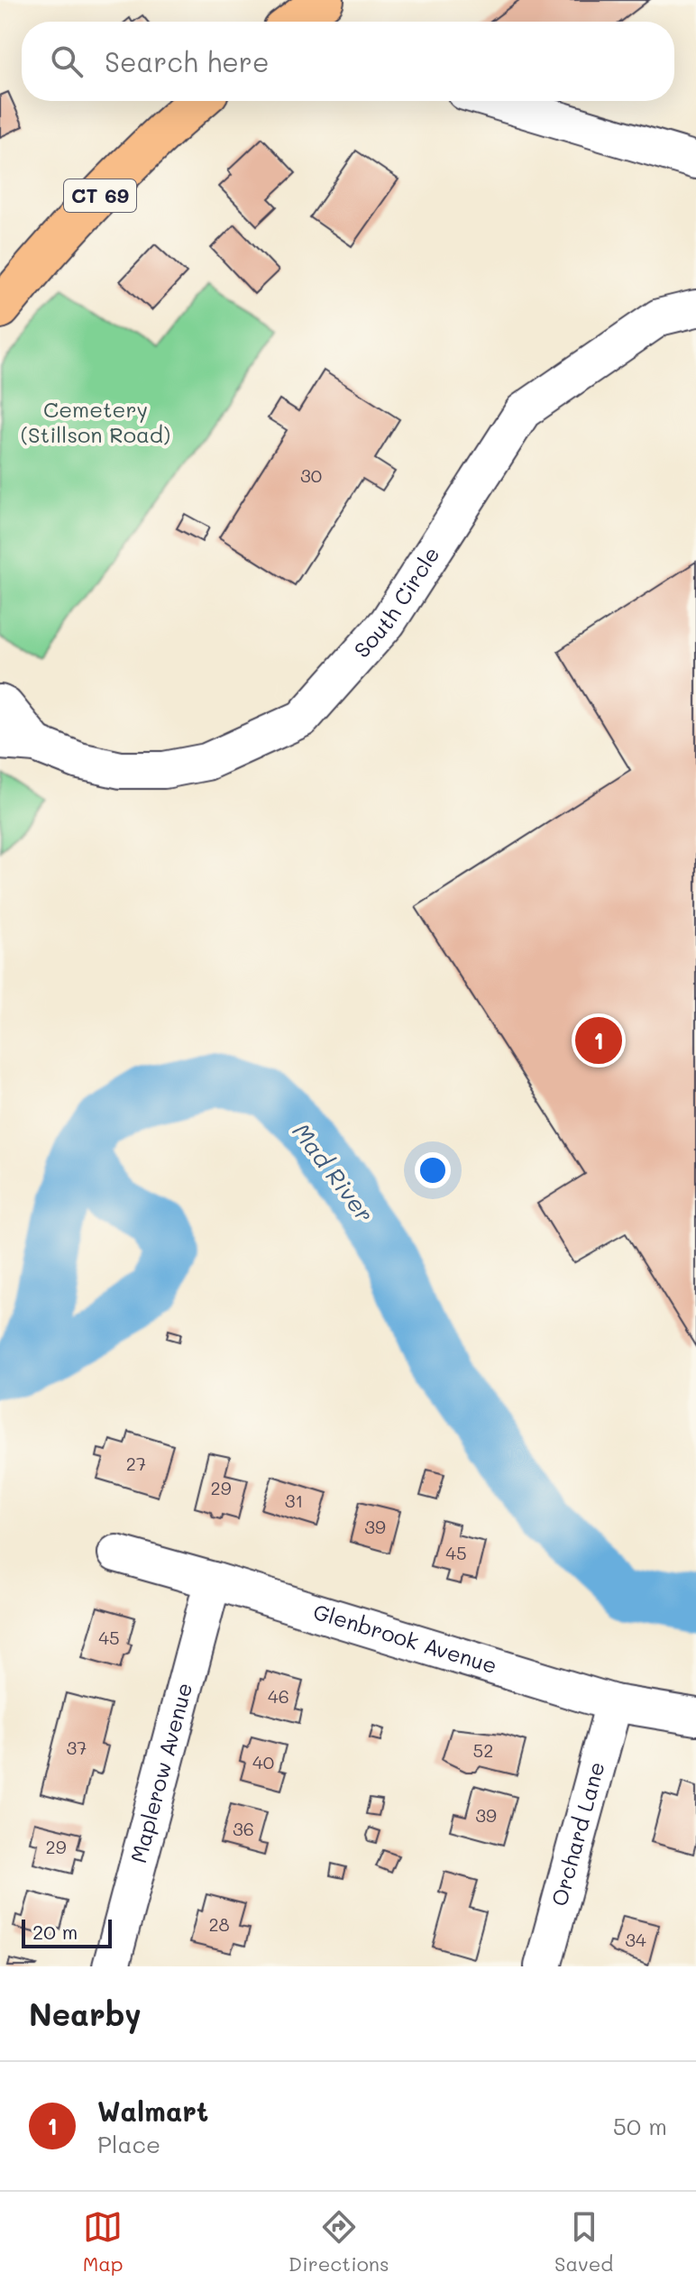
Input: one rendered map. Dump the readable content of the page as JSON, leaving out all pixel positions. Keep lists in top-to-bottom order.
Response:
{
  "streets": {
    "main road": ["CT 69"],
    "street": [
      "South Circle",
      "Glenbrook Avenue",
      "Maplerow Avenue",
      "Orchard Lane"
    ]
  },
  "crossings": [
    ["Glenbrook Avenue", "Maplerow Avenue"],
    ["Glenbrook Avenue", "Orchard Lane"]
  ],
  "water": ["Mad River"],
  "parks": ["Cemetery (Stillson Road)"],
  "house_numbers": [
    "30",
    "27",
    "29",
    "31",
    "39",
    "45",
    "45",
    "46",
    "37",
    "52",
    "40",
    "39",
    "36",
    "29",
    "28",
    "34"
  ],
  "scale_bar": "20 m",
  "page": {
    "search": "Search here",
    "pins": "1",
    "scale": "20 m",
    "heading": "Nearby",
    "list": [
      {
        "mark": "1",
        "name": "Walmart",
        "note": "Place",
        "value": "50 m"
      }
    ],
    "nav": ["Map", "Directions", "Saved"]
  }
}
